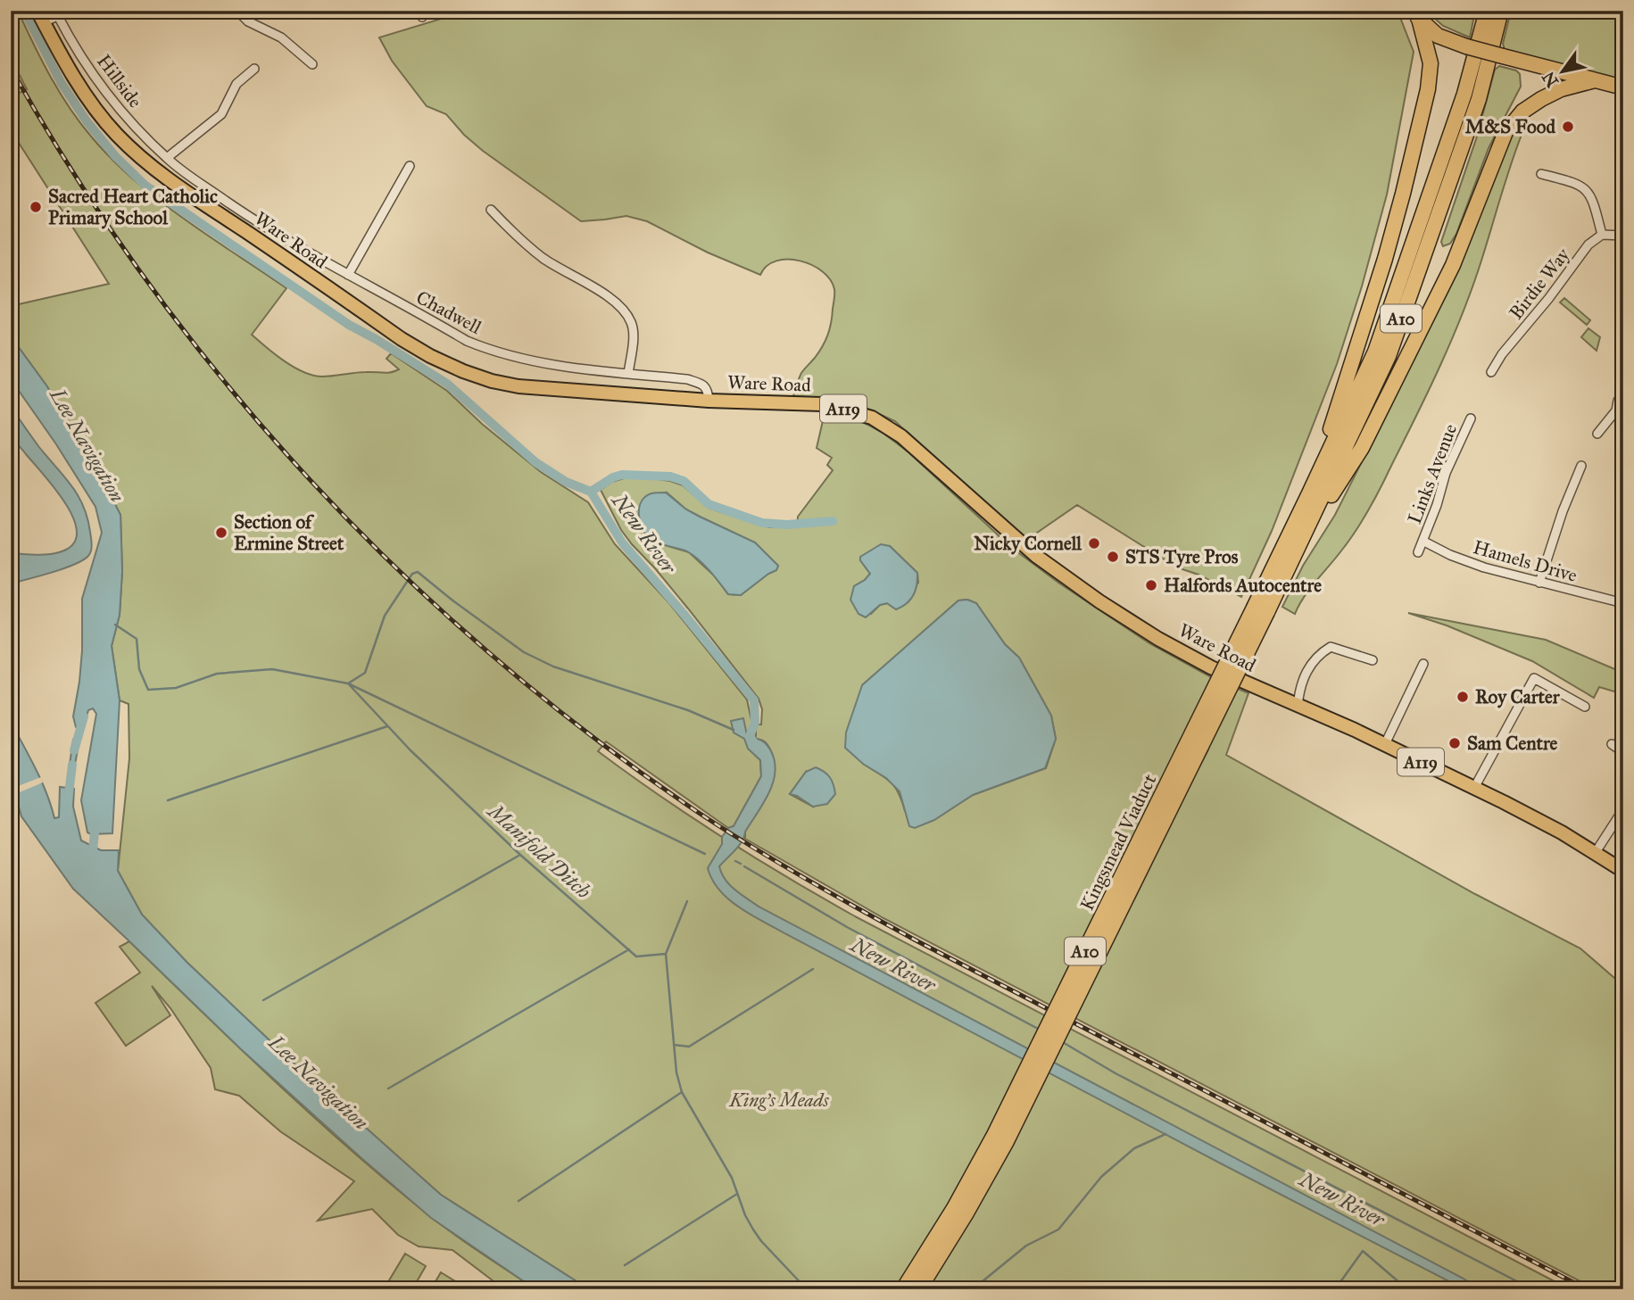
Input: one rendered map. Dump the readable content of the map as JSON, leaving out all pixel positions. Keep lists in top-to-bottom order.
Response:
{
  "streets": {
    "highway": ["A10", "Kingsmead Viaduct"],
    "main road": ["Ware Road", "A119"],
    "street": [
      "Hillside",
      "Birdie Way",
      "Chadwell",
      "Links Avenue",
      "Hamels Drive"
    ]
  },
  "crossings": [
    ["Hillside", "Chadwell"],
    ["Ware Road", "Chadwell"],
    ["A10", "Kingsmead Viaduct"],
    ["Links Avenue", "Hamels Drive"]
  ],
  "water": ["Lee Navigation", "New River", "Manifold Ditch"],
  "parks": ["King's Meads"],
  "places": [
    "M&S Food",
    "Sacred Heart Catholic Primary School",
    "Section of Ermine Street",
    "Nicky Cornell",
    "STS Tyre Pros",
    "Halfords Autocentre",
    "Roy Carter",
    "Sam Centre"
  ],
  "north": "bottom left"
}
